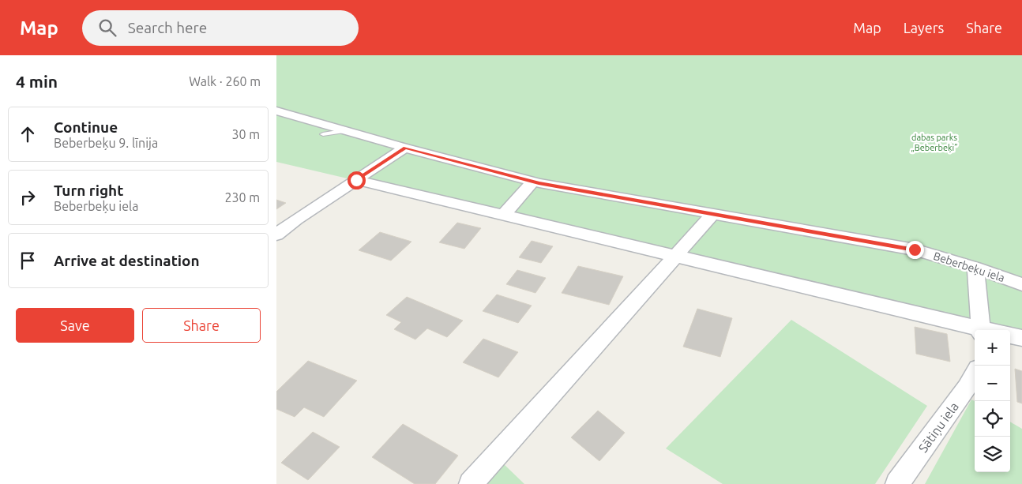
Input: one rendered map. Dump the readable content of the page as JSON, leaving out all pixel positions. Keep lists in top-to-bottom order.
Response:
{
  "streets": {
    "street": ["Beberbeķu iela", "Sātiņu iela"]
  },
  "parks": ["dabas parks „Beberbeķi”"],
  "page": {
    "header": "Map",
    "search": "Search here",
    "nav": ["Map", "Layers", "Share"],
    "heading": ["4 min", "Walk · 260 m"],
    "list": [
      ["Continue", "Beberbeķu 9. līnija", "30 m"],
      ["Turn right", "Beberbeķu iela", "230 m"],
      "Arrive at destination"
    ],
    "buttons": ["Save", "Share"],
    "map_buttons": ["+", "−"]
  }
}
